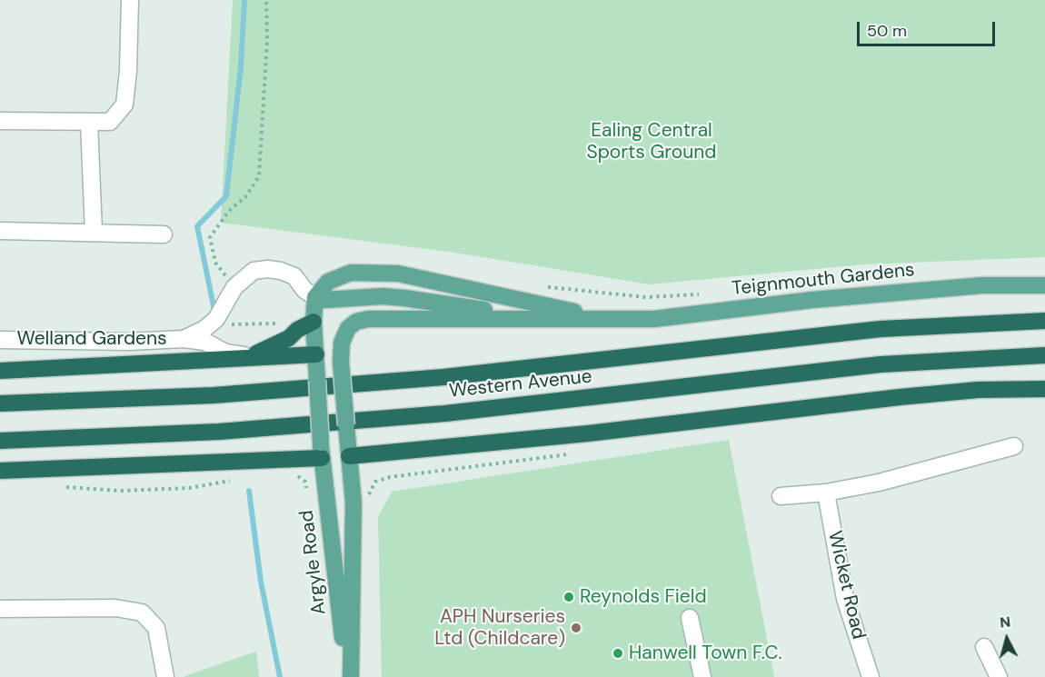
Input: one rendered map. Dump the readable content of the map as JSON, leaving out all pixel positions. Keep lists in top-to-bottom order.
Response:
{
  "streets": {
    "highway": ["Western Avenue"],
    "main road": ["Teignmouth Gardens", "Argyle Road"],
    "street": ["Welland Gardens", "Wicket Road"]
  },
  "crossings": [
    ["Welland Gardens", "Argyle Road"]
  ],
  "parks": ["Ealing Central Sports Ground"],
  "places": ["Reynolds Field", "APH Nurseries Ltd (Childcare)", "Hanwell Town F.C."],
  "scale_bar": "50 m",
  "north": "top"
}
